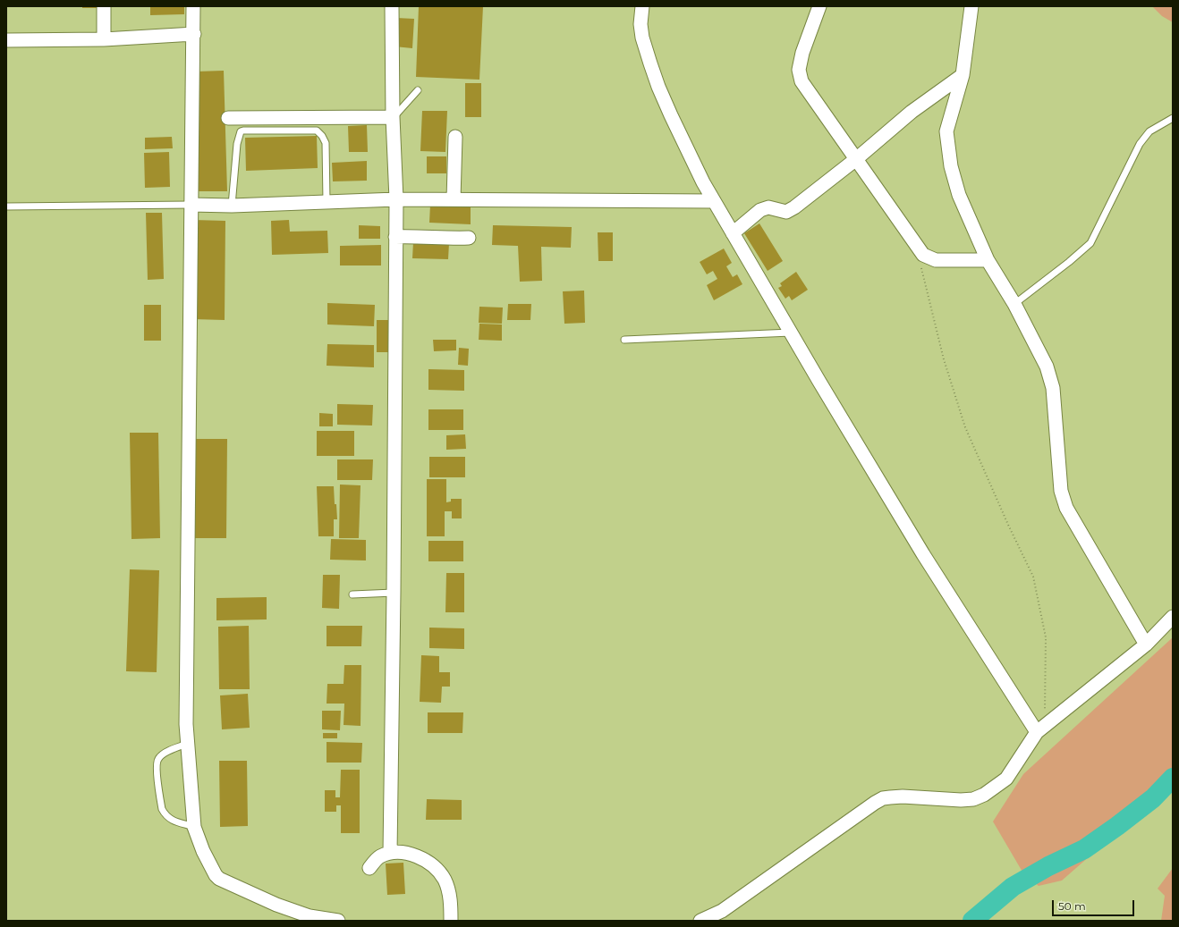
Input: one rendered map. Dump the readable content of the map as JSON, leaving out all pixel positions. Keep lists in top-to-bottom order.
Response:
{
  "scale_bar": "50 m"
}
